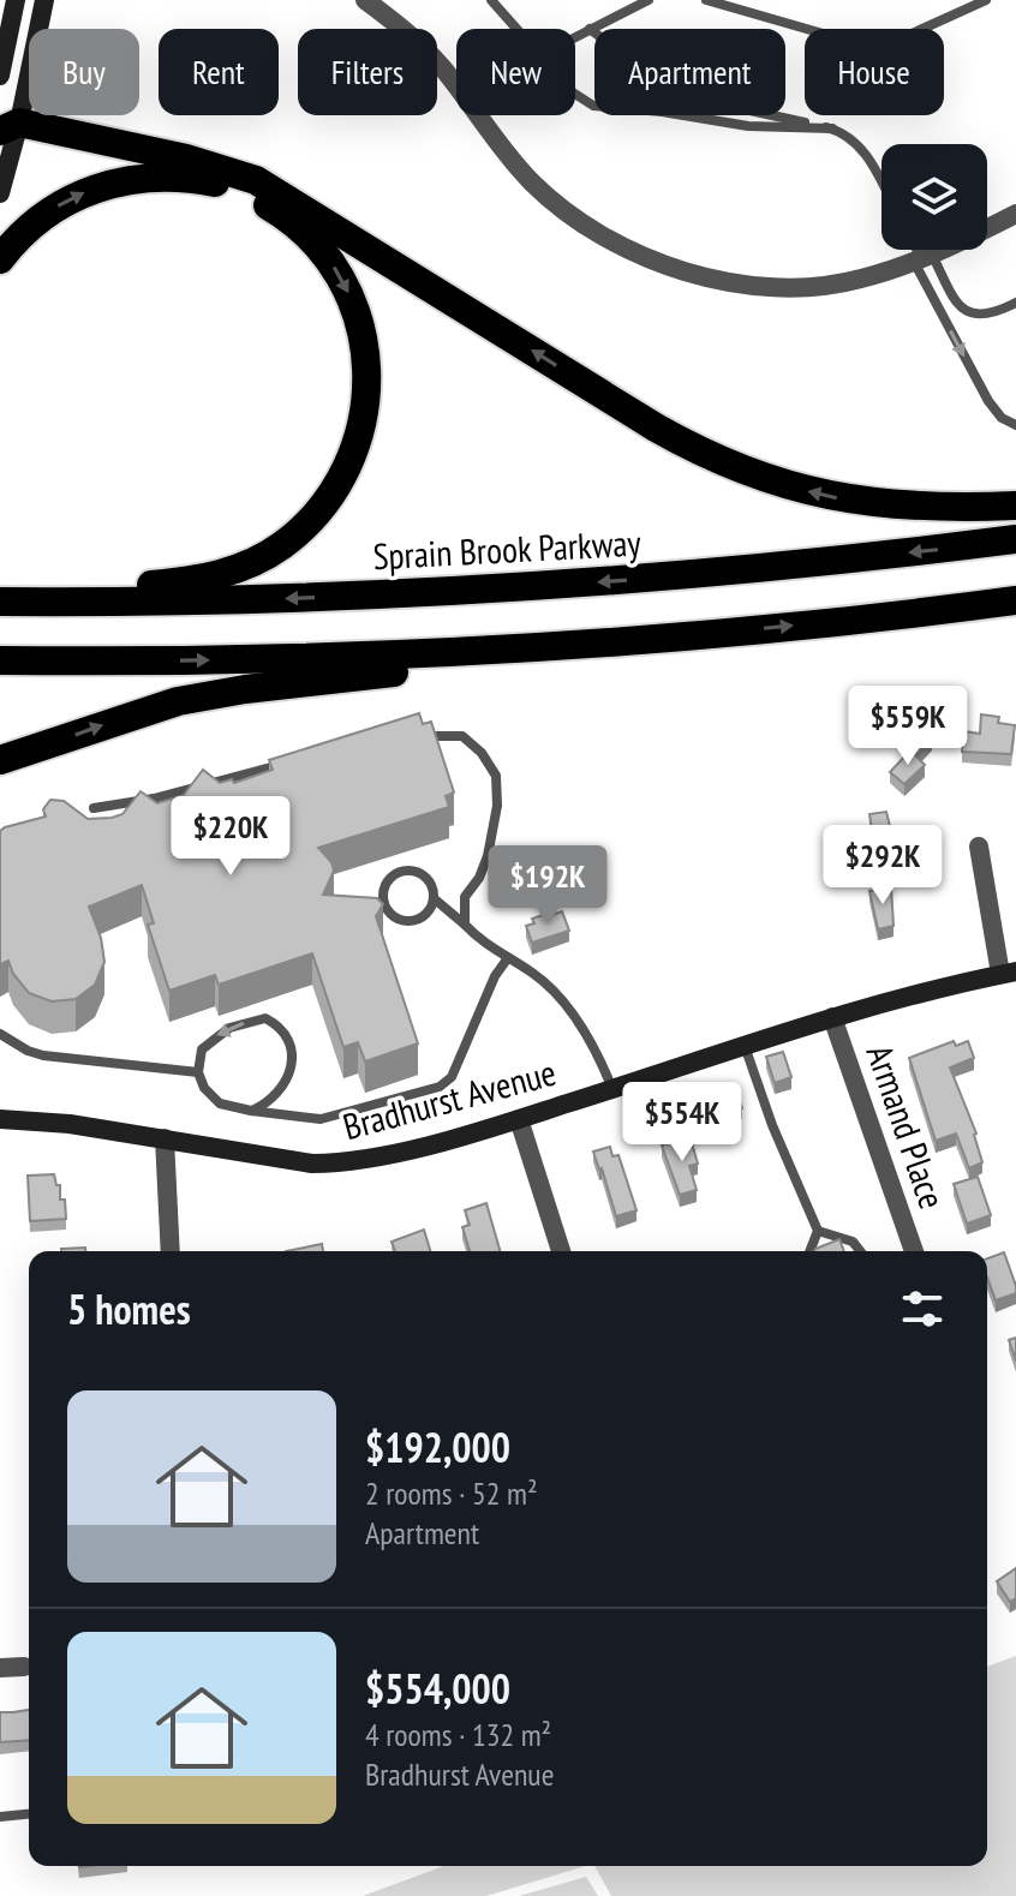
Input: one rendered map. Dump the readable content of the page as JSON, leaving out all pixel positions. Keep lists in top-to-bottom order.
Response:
{
  "streets": {
    "highway": ["Sprain Brook Parkway"],
    "main road": ["Bradhurst Avenue"],
    "street": ["Armand Place"]
  },
  "crossings": [
    ["Bradhurst Avenue", "Armand Place"]
  ],
  "page": {
    "chip": [
      "Buy",
      "Rent",
      "Filters",
      "New",
      "Apartment",
      "House"
    ],
    "price": [
      "$559K",
      "$220K",
      "$292K",
      "$192K",
      "$554K"
    ],
    "heading": "5 homes",
    "list": [
      {
        "name": "$192,000",
        "note": "2 rooms · 52 m² · Apartment"
      },
      {
        "name": "$554,000",
        "note": "4 rooms · 132 m² · Bradhurst Avenue"
      }
    ]
  }
}
